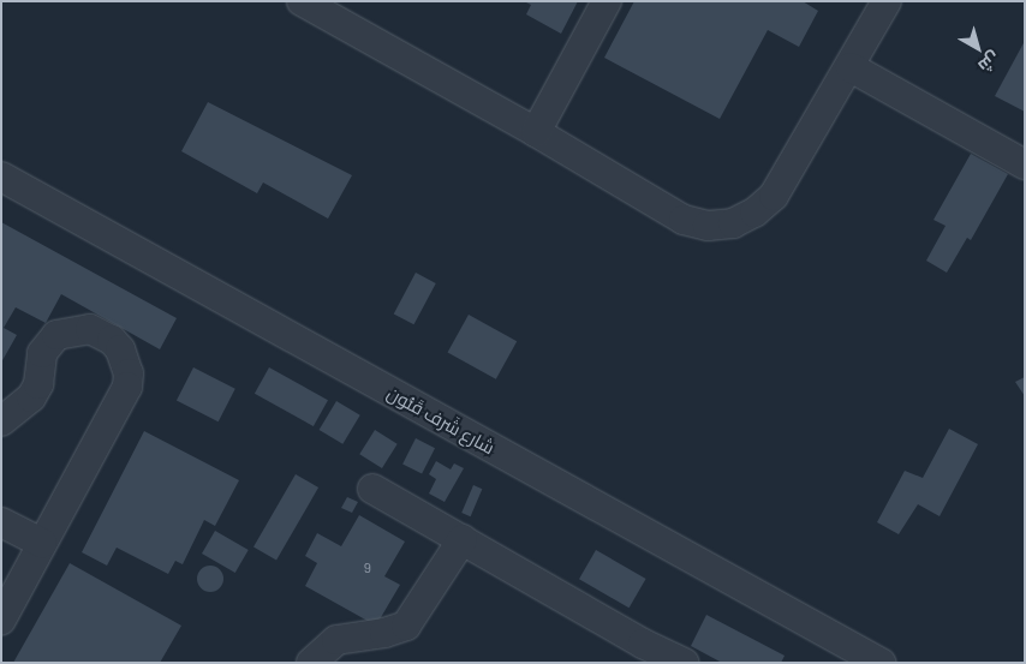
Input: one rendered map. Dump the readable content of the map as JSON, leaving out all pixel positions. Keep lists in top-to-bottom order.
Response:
{
  "streets": {
    "street": ["شارع شَرف قَنُّون"]
  },
  "house_numbers": ["9"],
  "north": "bottom right"
}
